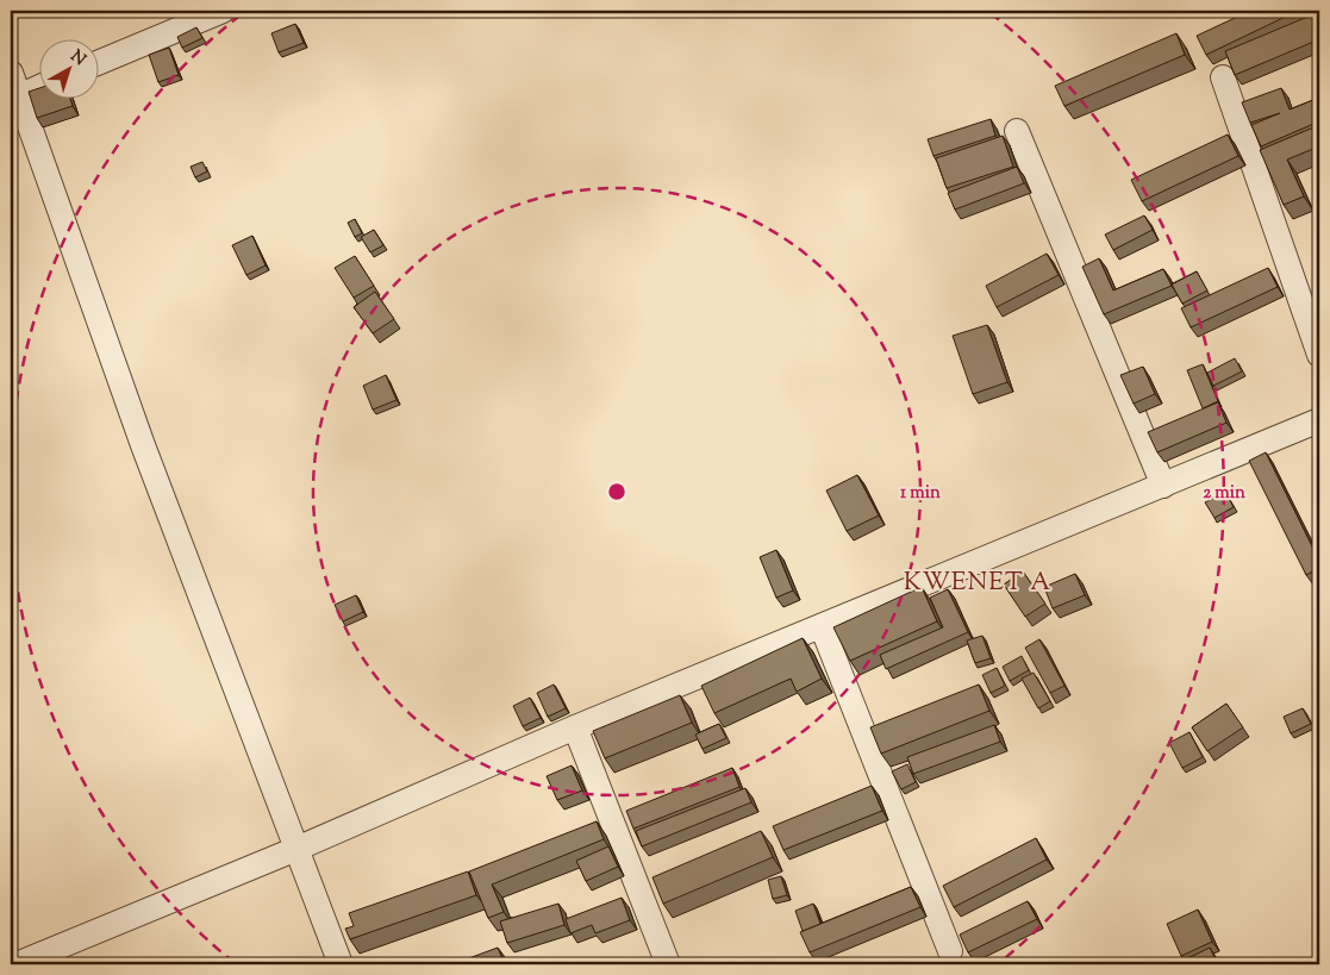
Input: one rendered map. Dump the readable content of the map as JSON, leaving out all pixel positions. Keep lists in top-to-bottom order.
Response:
{
  "districts": ["KWENET A"],
  "north": "top right",
  "rings": ["1 min", "2 min"]
}
